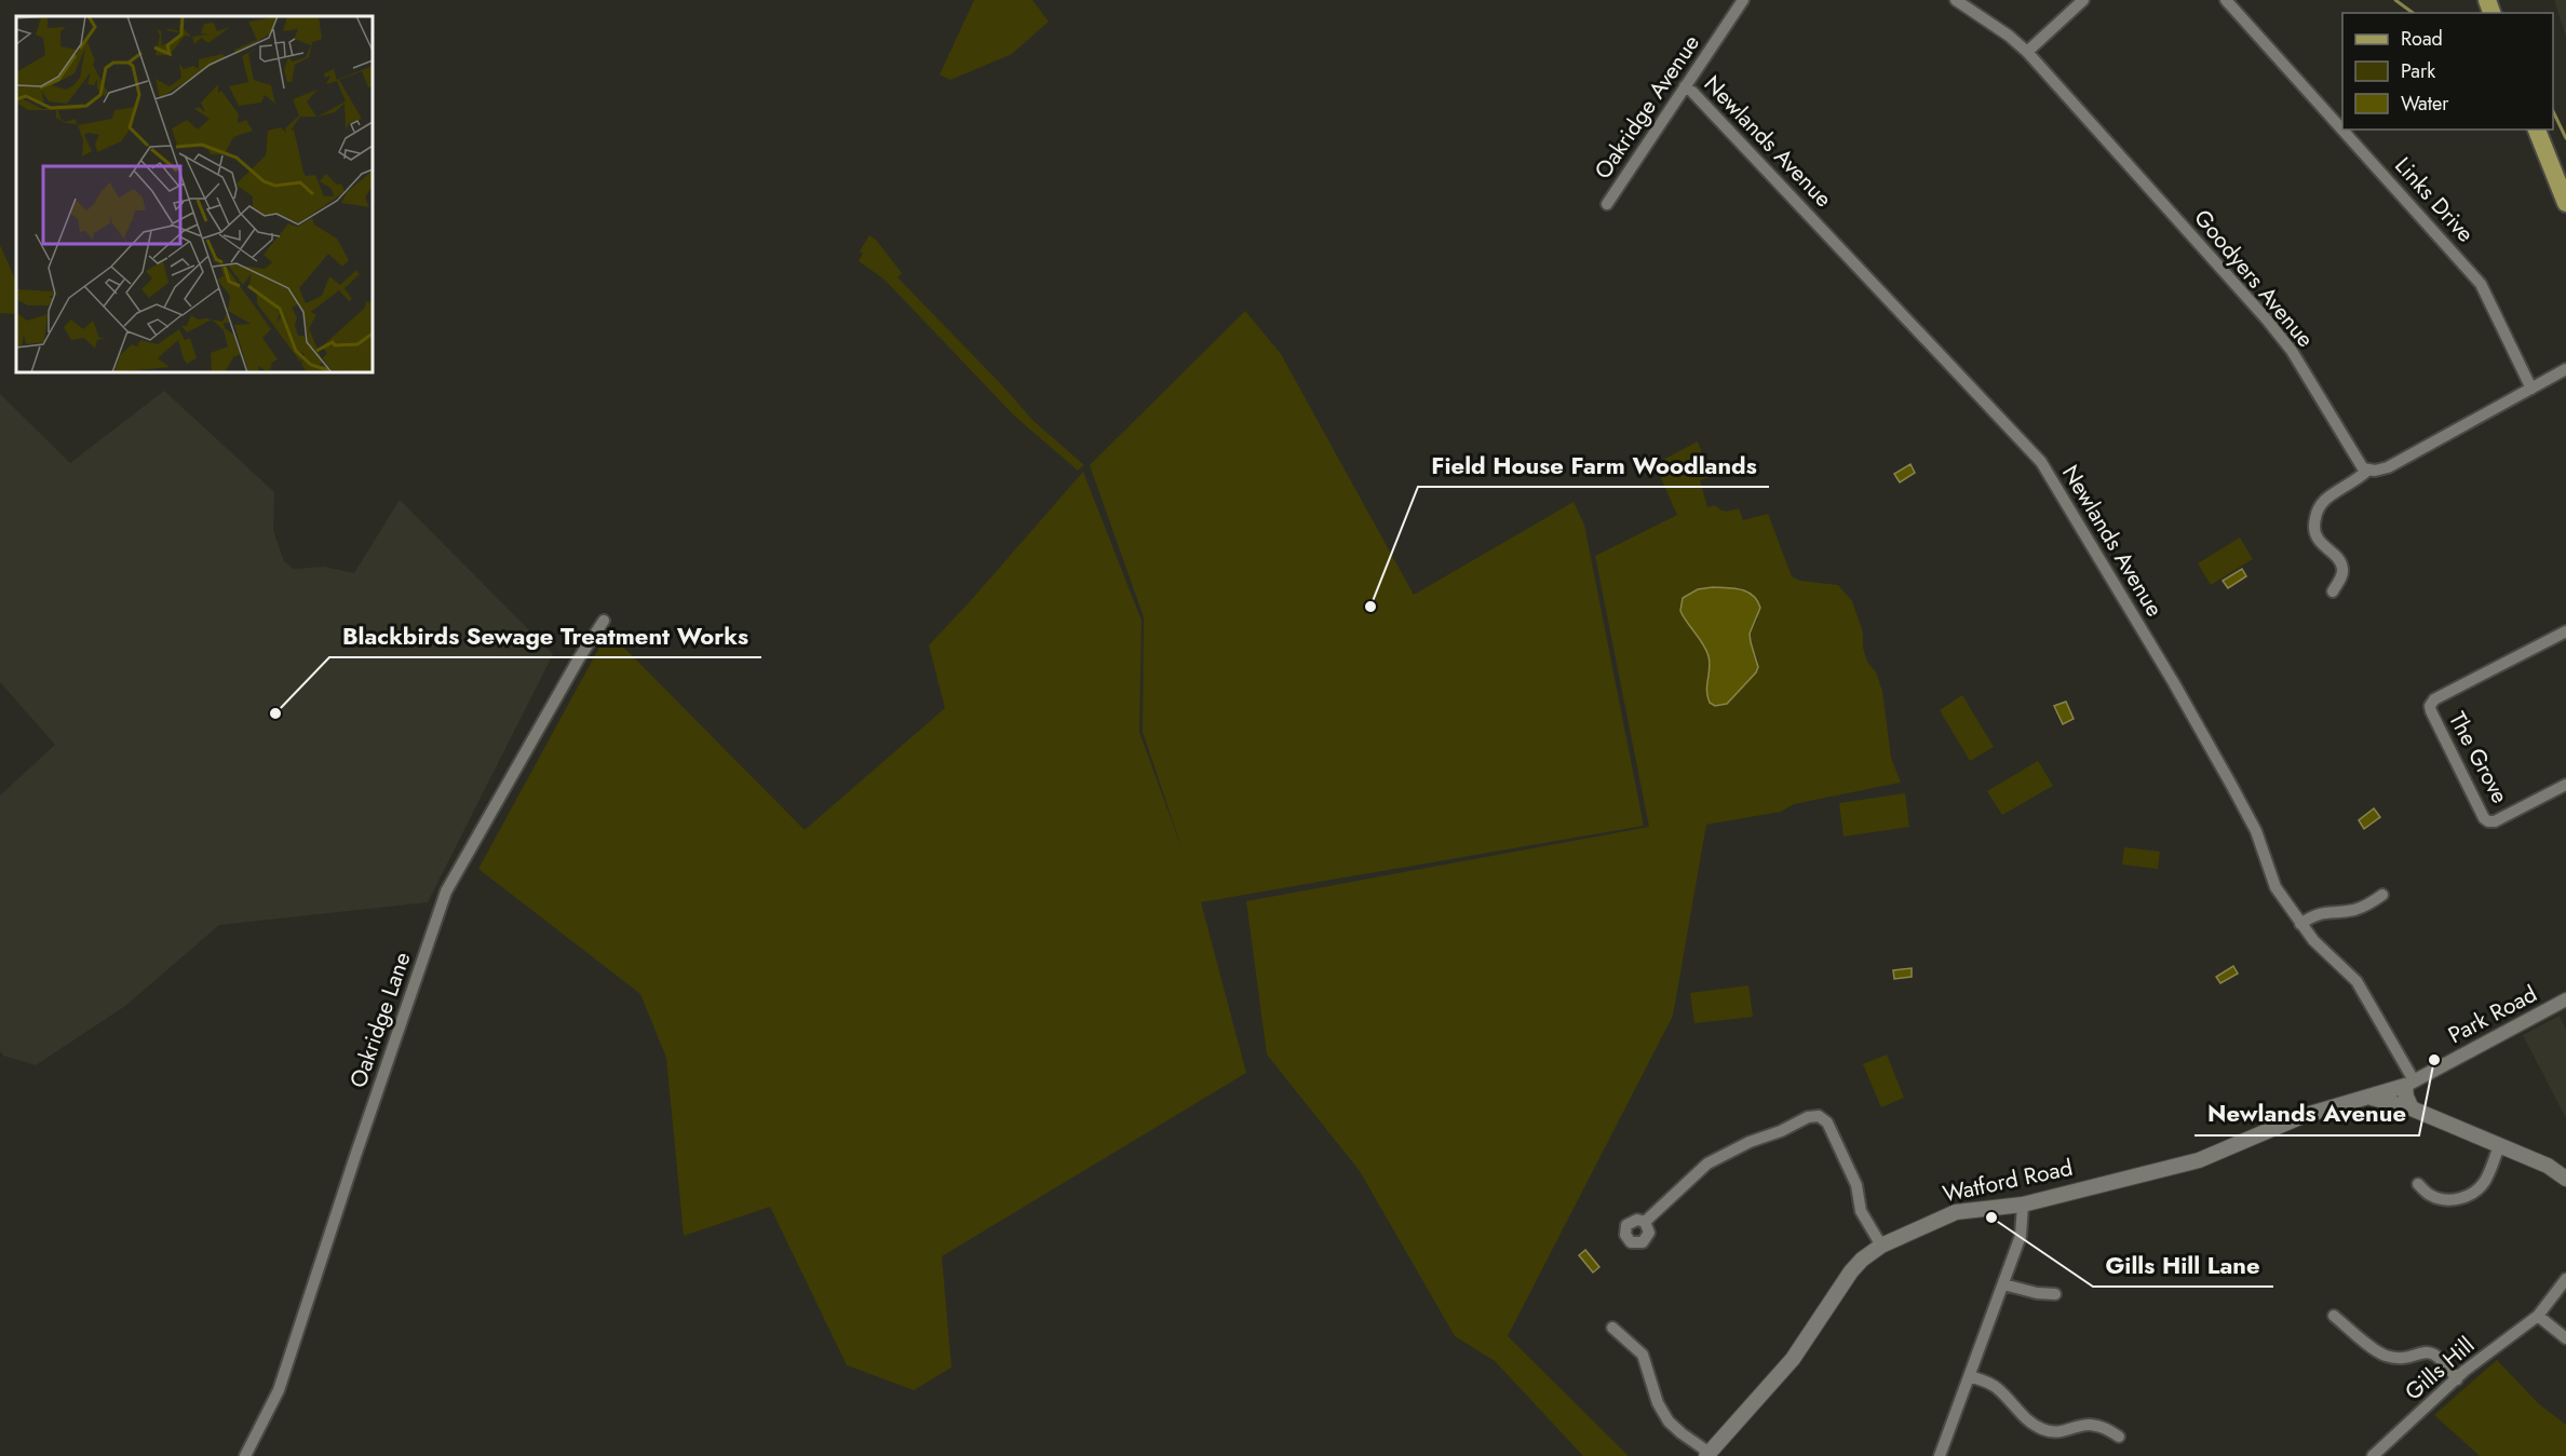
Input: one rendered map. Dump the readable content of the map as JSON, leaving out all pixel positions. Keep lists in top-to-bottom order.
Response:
{
  "streets": {
    "main road": ["Watford Road"],
    "street": [
      "Oakridge Avenue",
      "Newlands Avenue",
      "Links Drive",
      "Goodyers Avenue",
      "The Grove",
      "Park Road",
      "Oakridge Lane",
      "Gills Hill"
    ]
  },
  "crossings": [
    ["Oakridge Avenue", "Newlands Avenue"],
    ["Newlands Avenue", "Park Road"],
    ["Newlands Avenue", "Watford Road"],
    ["Park Road", "Watford Road"]
  ],
  "places": [
    "Field House Farm Woodlands",
    "Blackbirds Sewage Treatment Works",
    "Newlands Avenue",
    "Gills Hill Lane"
  ],
  "legend": ["Road", "Park", "Water"]
}
